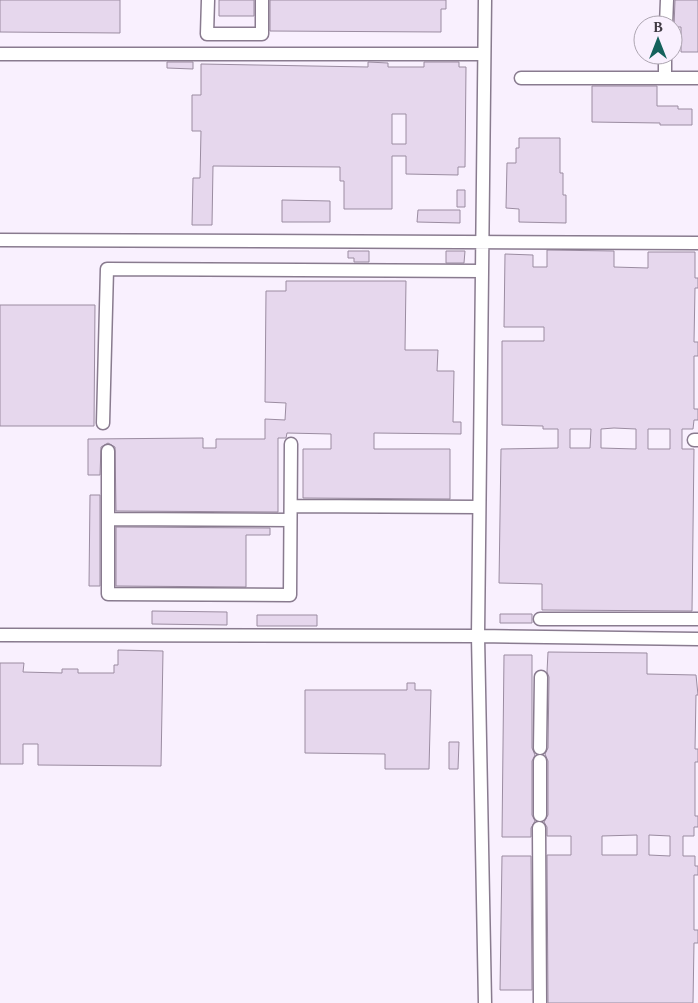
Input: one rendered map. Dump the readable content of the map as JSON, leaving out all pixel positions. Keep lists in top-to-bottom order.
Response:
{
  "north": "top"
}
